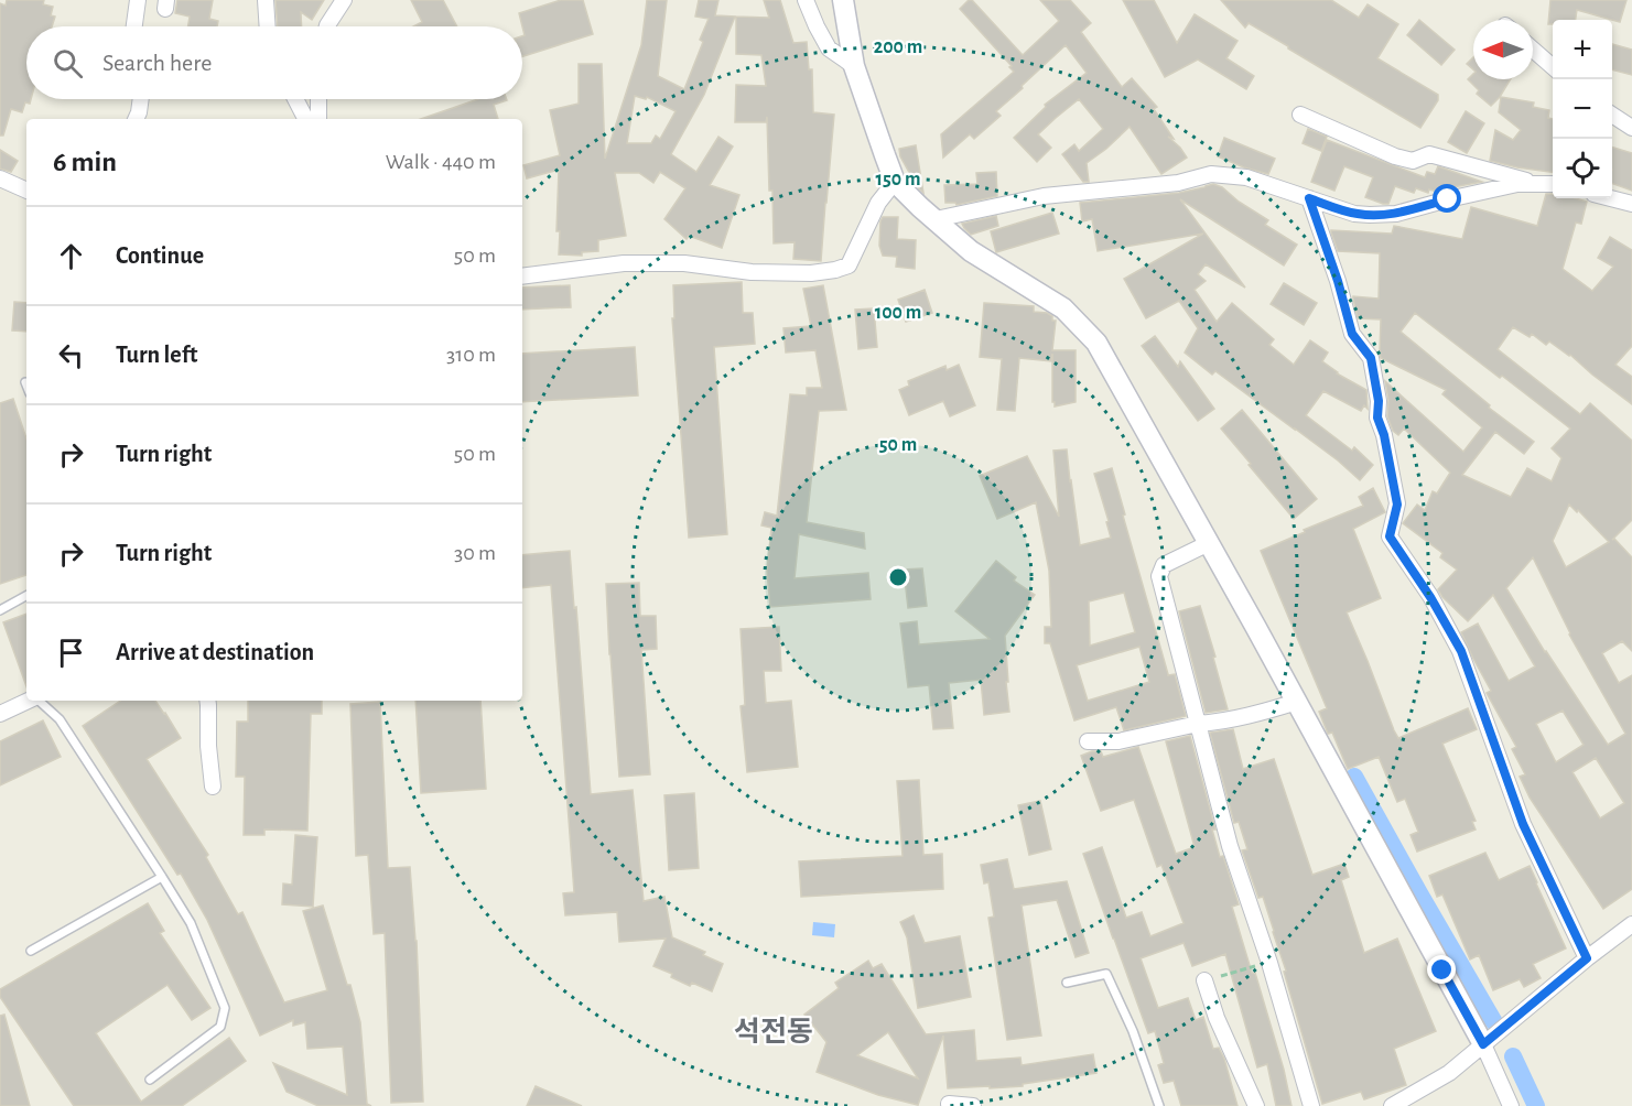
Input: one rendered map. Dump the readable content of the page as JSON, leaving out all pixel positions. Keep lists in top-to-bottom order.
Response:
{
  "districts": ["석전동"],
  "north": "left",
  "page": {
    "map_buttons": ["+", "−"],
    "search": "Search here",
    "heading": ["6 min", "Walk · 440 m"],
    "list": [
      ["Continue", "50 m"],
      ["Turn left", "310 m"],
      ["Turn right", "50 m"],
      ["Turn right", "30 m"],
      "Arrive at destination"
    ]
  },
  "rings": [
    "200 m",
    "150 m",
    "100 m",
    "50 m"
  ]
}
